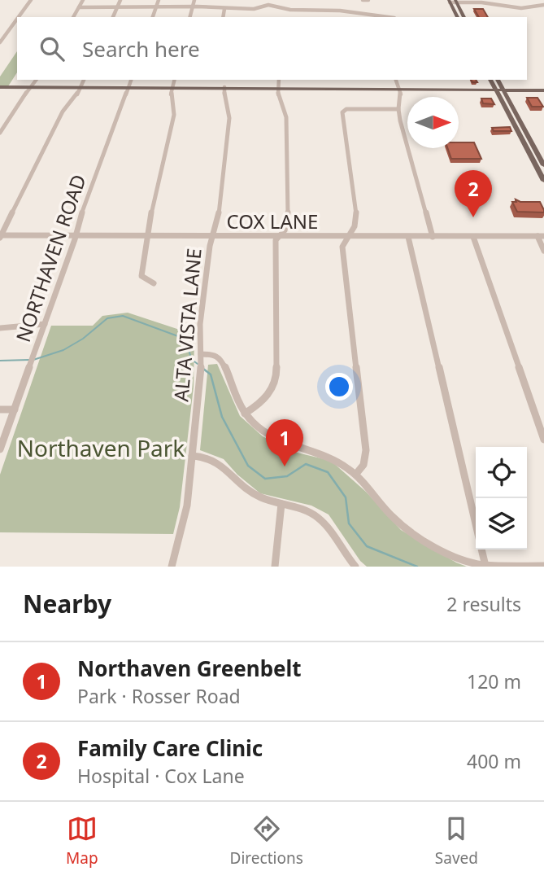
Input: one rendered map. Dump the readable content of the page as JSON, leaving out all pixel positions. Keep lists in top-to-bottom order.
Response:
{
  "streets": {
    "street": ["COX LANE", "NORTHAVEN ROAD", "ALTA VISTA LANE"]
  },
  "crossings": [
    ["COX LANE", "NORTHAVEN ROAD"],
    ["COX LANE", "ALTA VISTA LANE"]
  ],
  "parks": ["Northaven Park"],
  "north": "right",
  "page": {
    "search": "Search here",
    "pins": ["2", "1"],
    "heading": ["Nearby", "2 results"],
    "list": [
      {
        "mark": "1",
        "name": "Northaven Greenbelt",
        "note": "Park · Rosser Road",
        "value": "120 m"
      },
      {
        "mark": "2",
        "name": "Family Care Clinic",
        "note": "Hospital · Cox Lane",
        "value": "400 m"
      }
    ],
    "nav": ["Map", "Directions", "Saved"]
  }
}
